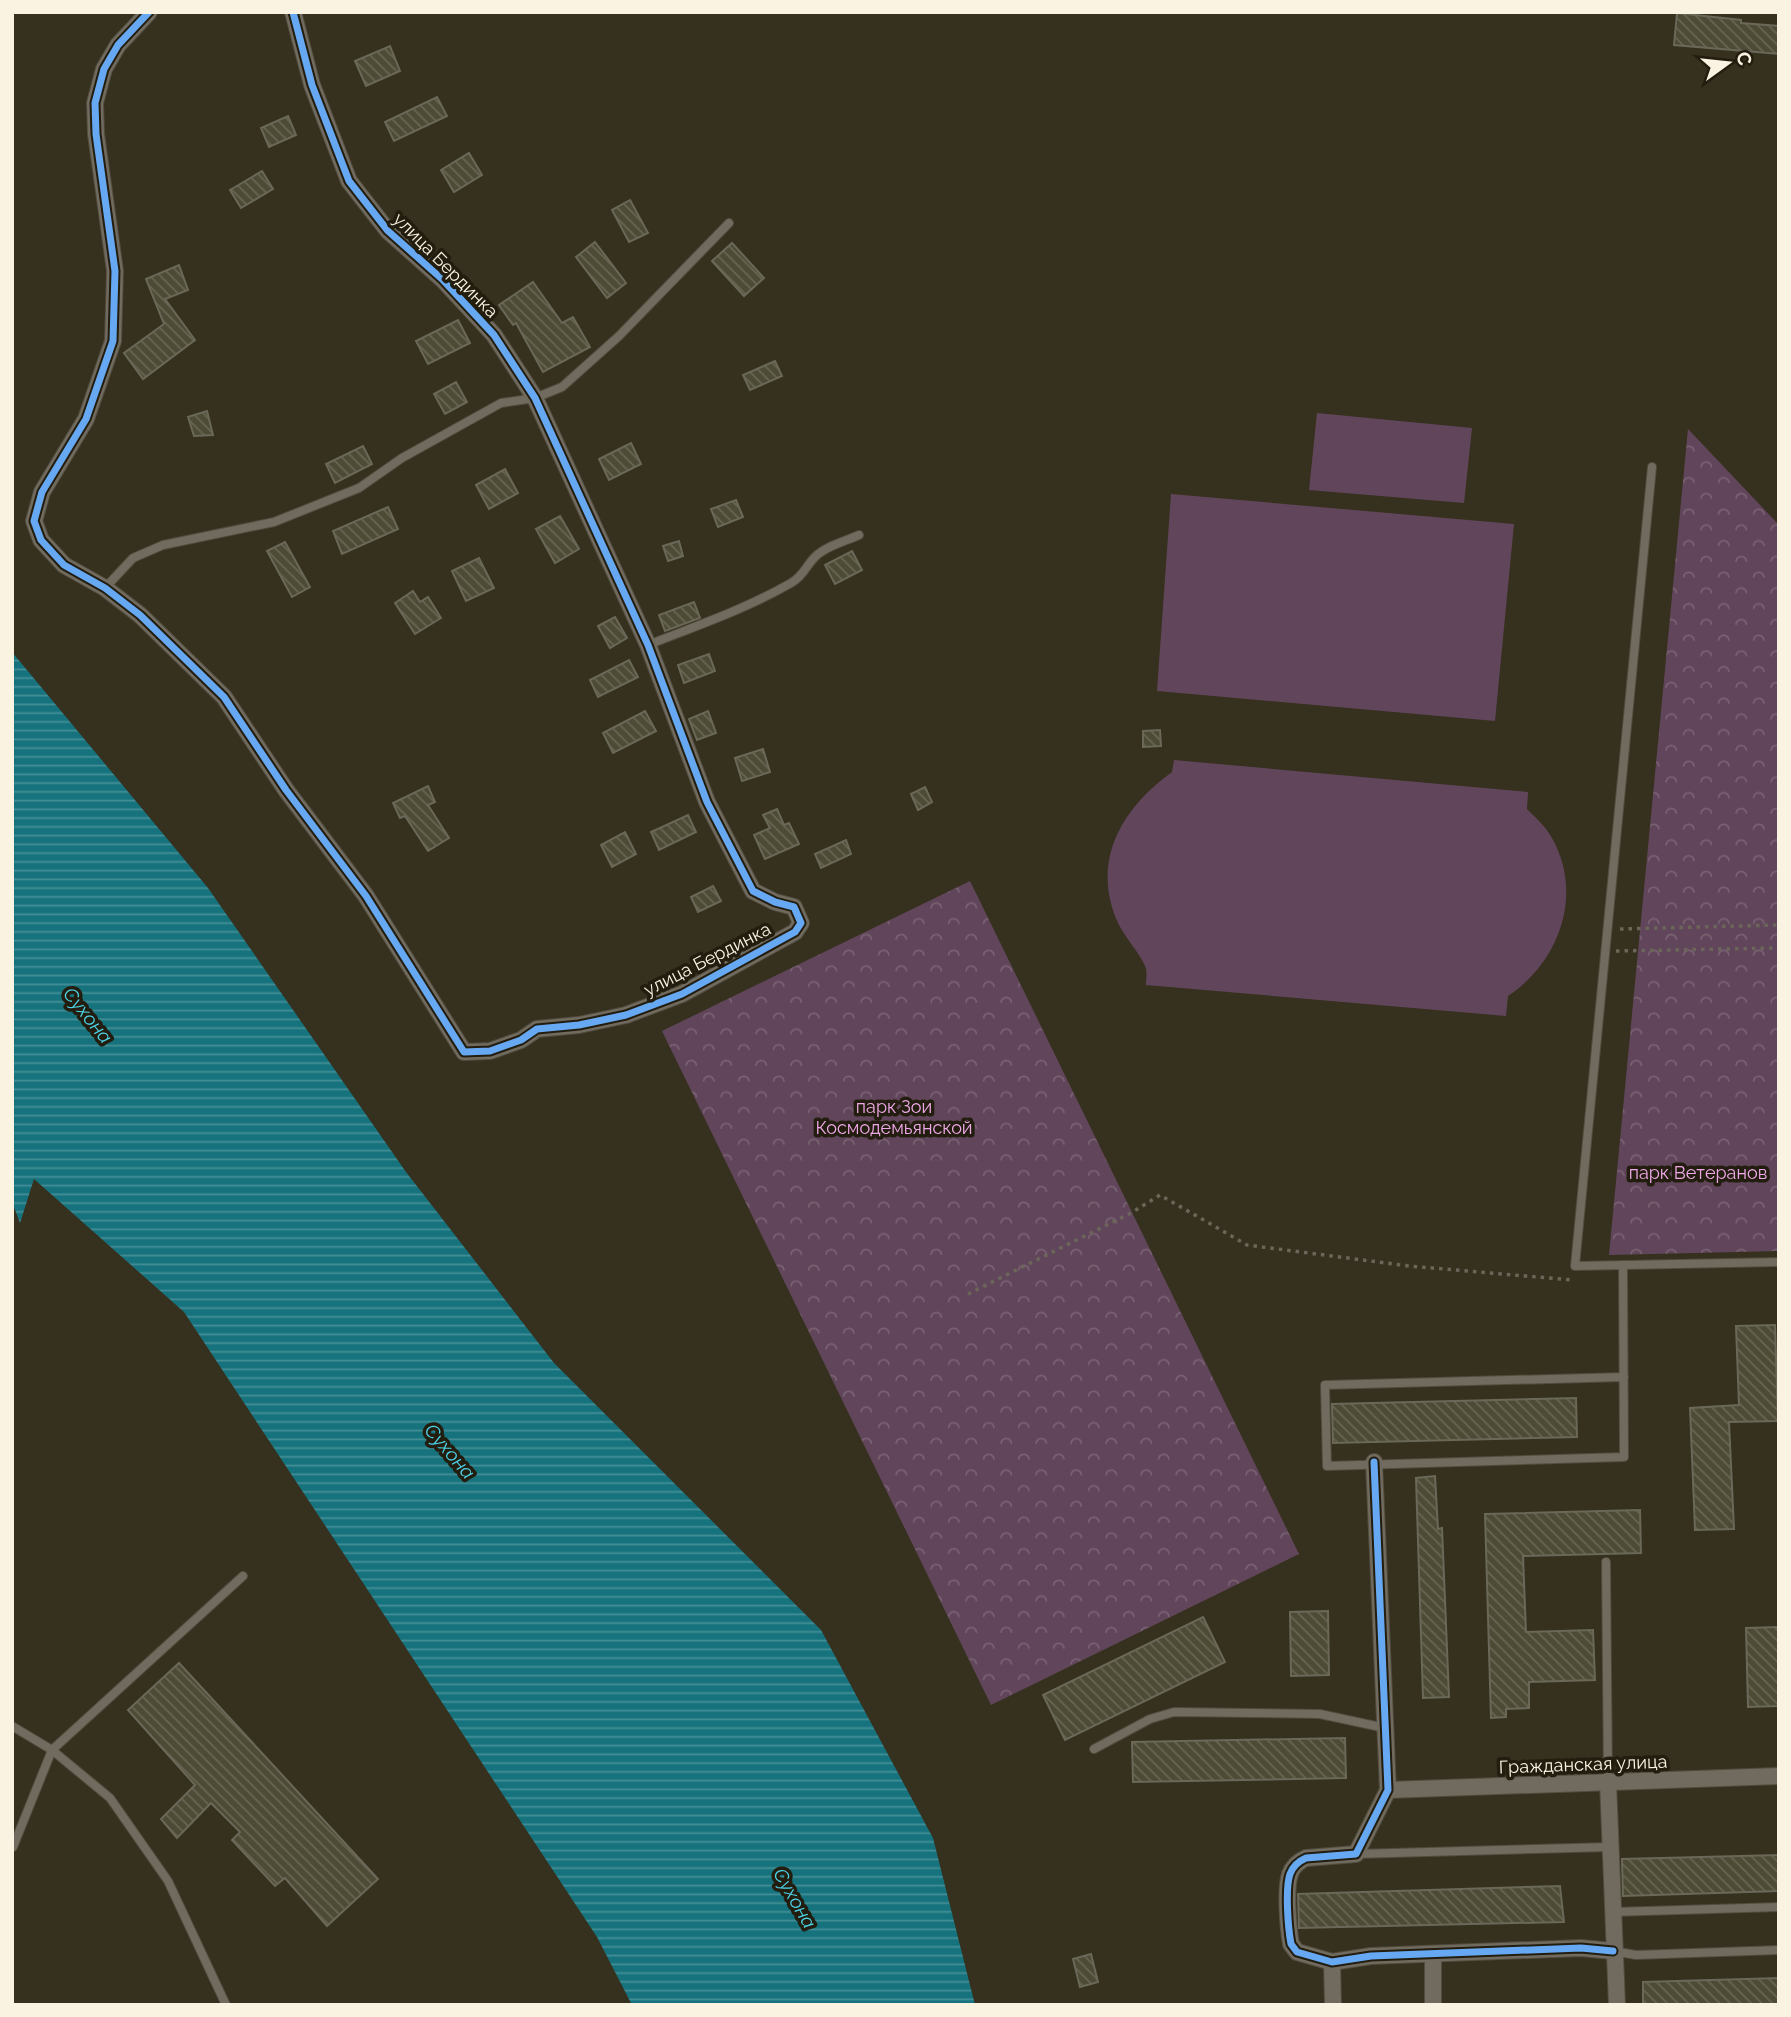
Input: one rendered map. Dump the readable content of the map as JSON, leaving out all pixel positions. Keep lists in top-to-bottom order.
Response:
{
  "streets": {
    "street": ["улица Бердинка", "Гражданская улица"]
  },
  "water": ["Сухона"],
  "parks": ["парк Зои Космодемьянской", "парк Ветеранов"],
  "north": "right"
}
